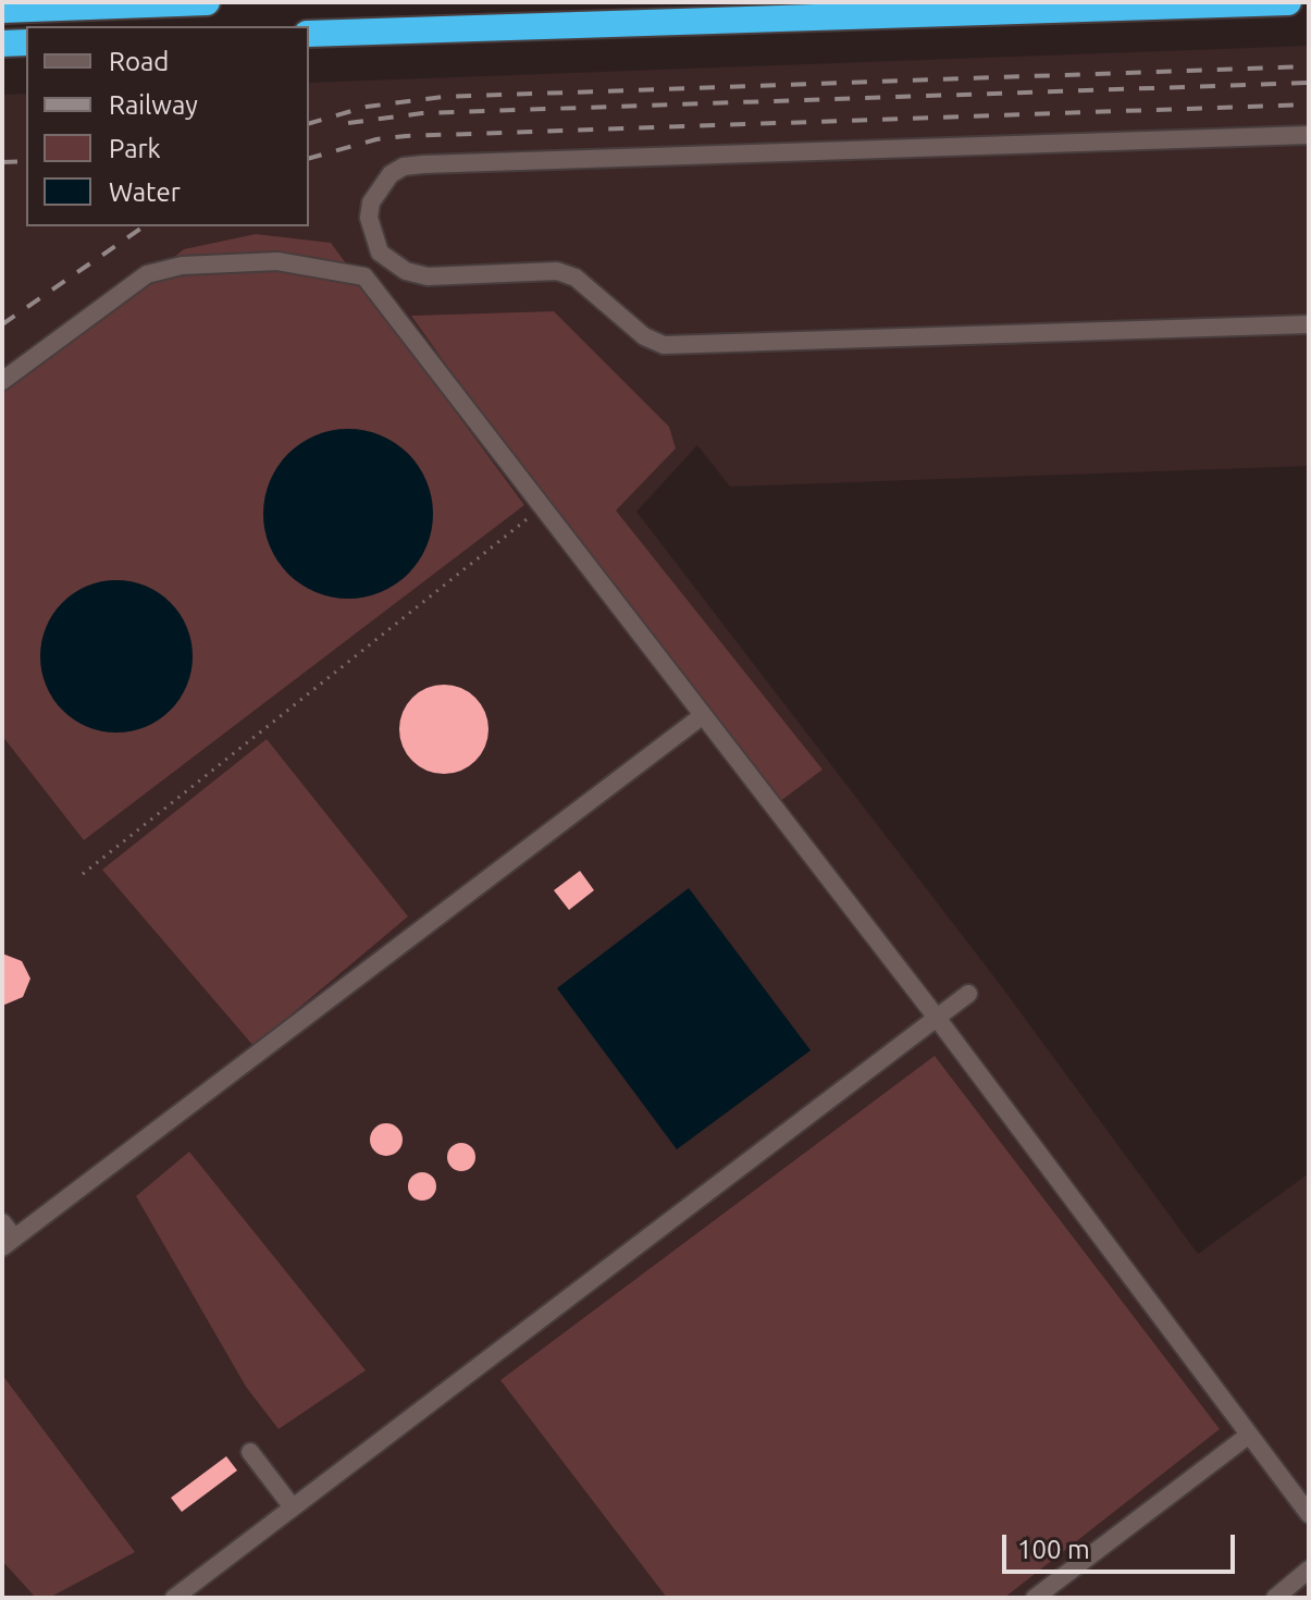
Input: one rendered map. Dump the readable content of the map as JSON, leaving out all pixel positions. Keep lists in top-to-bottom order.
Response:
{
  "legend": [
    "Road",
    "Railway",
    "Park",
    "Water"
  ],
  "scale_bar": "100 m"
}
